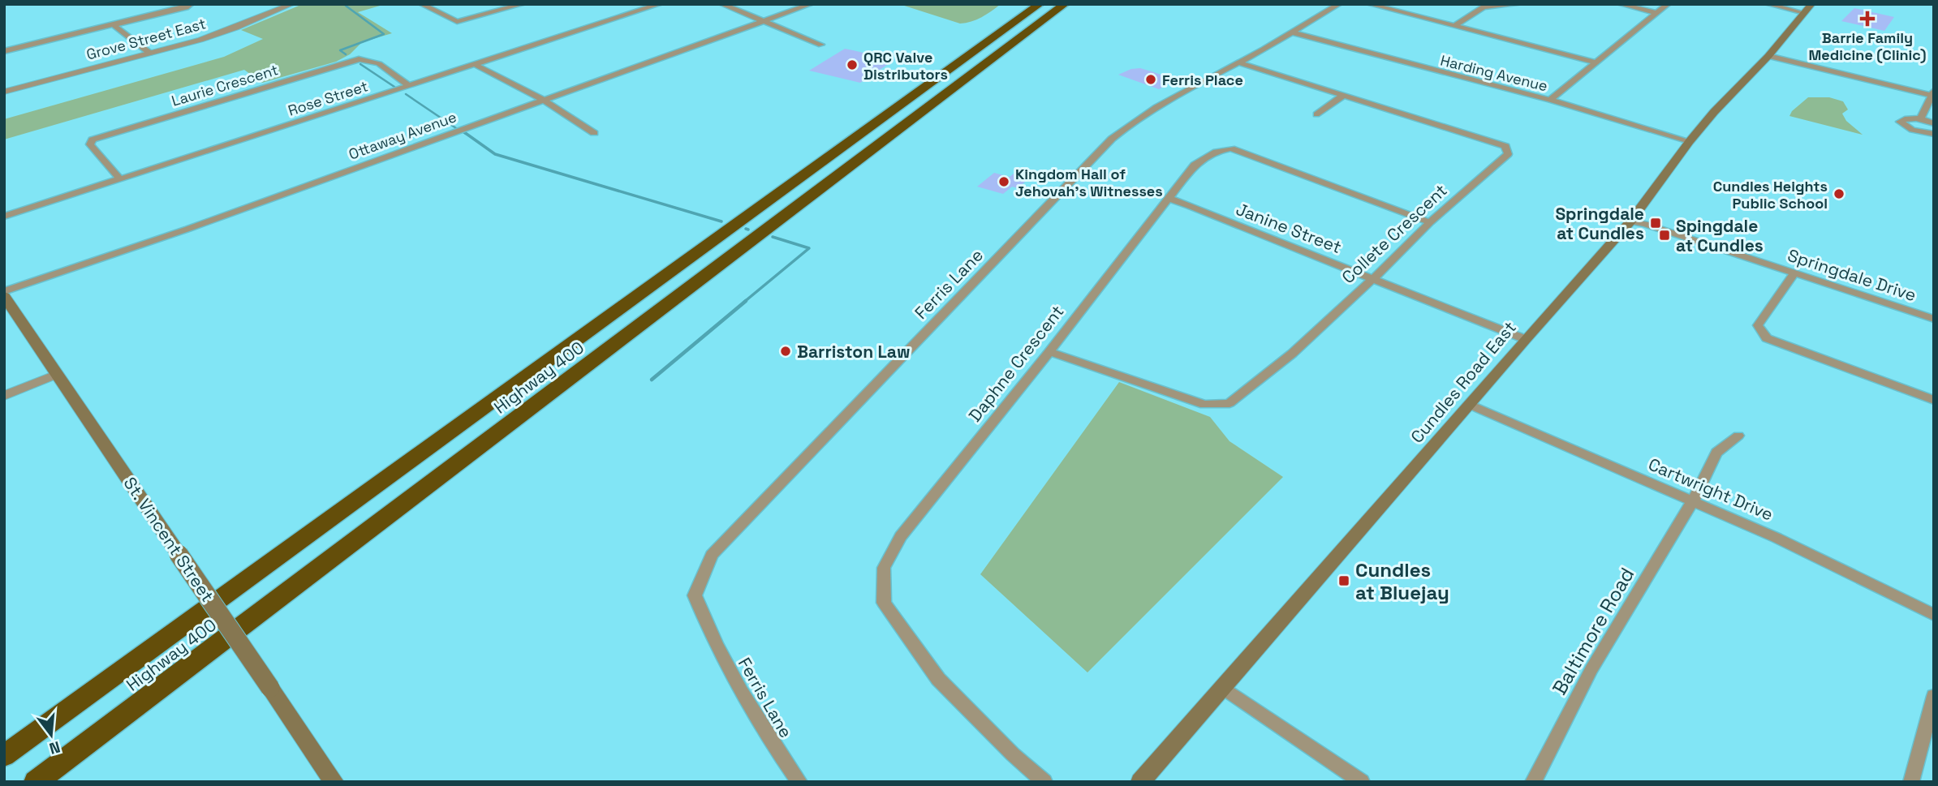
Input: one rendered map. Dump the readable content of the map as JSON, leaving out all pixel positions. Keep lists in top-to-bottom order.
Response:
{
  "streets": {
    "highway": ["Highway 400"],
    "main road": ["Cundles Road East", "St. Vincent Street"],
    "street": [
      "Grove Street East",
      "Harding Avenue",
      "Laurie Crescent",
      "Rose Street",
      "Ottaway Avenue",
      "Janine Street",
      "Collete Crescent",
      "Springdale Drive",
      "Ferris Lane",
      "Daphne Crescent",
      "Cartwright Drive",
      "Baltimore Road"
    ]
  },
  "crossings": [
    ["Harding Avenue", "Ferris Lane"],
    ["Harding Avenue", "Cundles Road East"],
    ["Laurie Crescent", "Rose Street"],
    ["Janine Street", "Collete Crescent"],
    ["Janine Street", "Daphne Crescent"],
    ["Janine Street", "Cundles Road East"],
    ["Collete Crescent", "Ferris Lane"],
    ["Collete Crescent", "Daphne Crescent"],
    ["Springdale Drive", "Cundles Road East"],
    ["Cundles Road East", "Cartwright Drive"],
    ["Cartwright Drive", "Baltimore Road"]
  ],
  "places": {
    "health": ["Barrie Family Medicine (Clinic)"],
    "other": [
      "QRC Valve Distributors",
      "Ferris Place",
      "Kingdom Hall of Jehovah's Witnesses",
      "Cundles Heights Public School",
      "Barriston Law"
    ],
    "transit": ["Springdale at Cundles", "Spingdale at Cundles", "Cundles at Bluejay"]
  },
  "north": "bottom"
}
